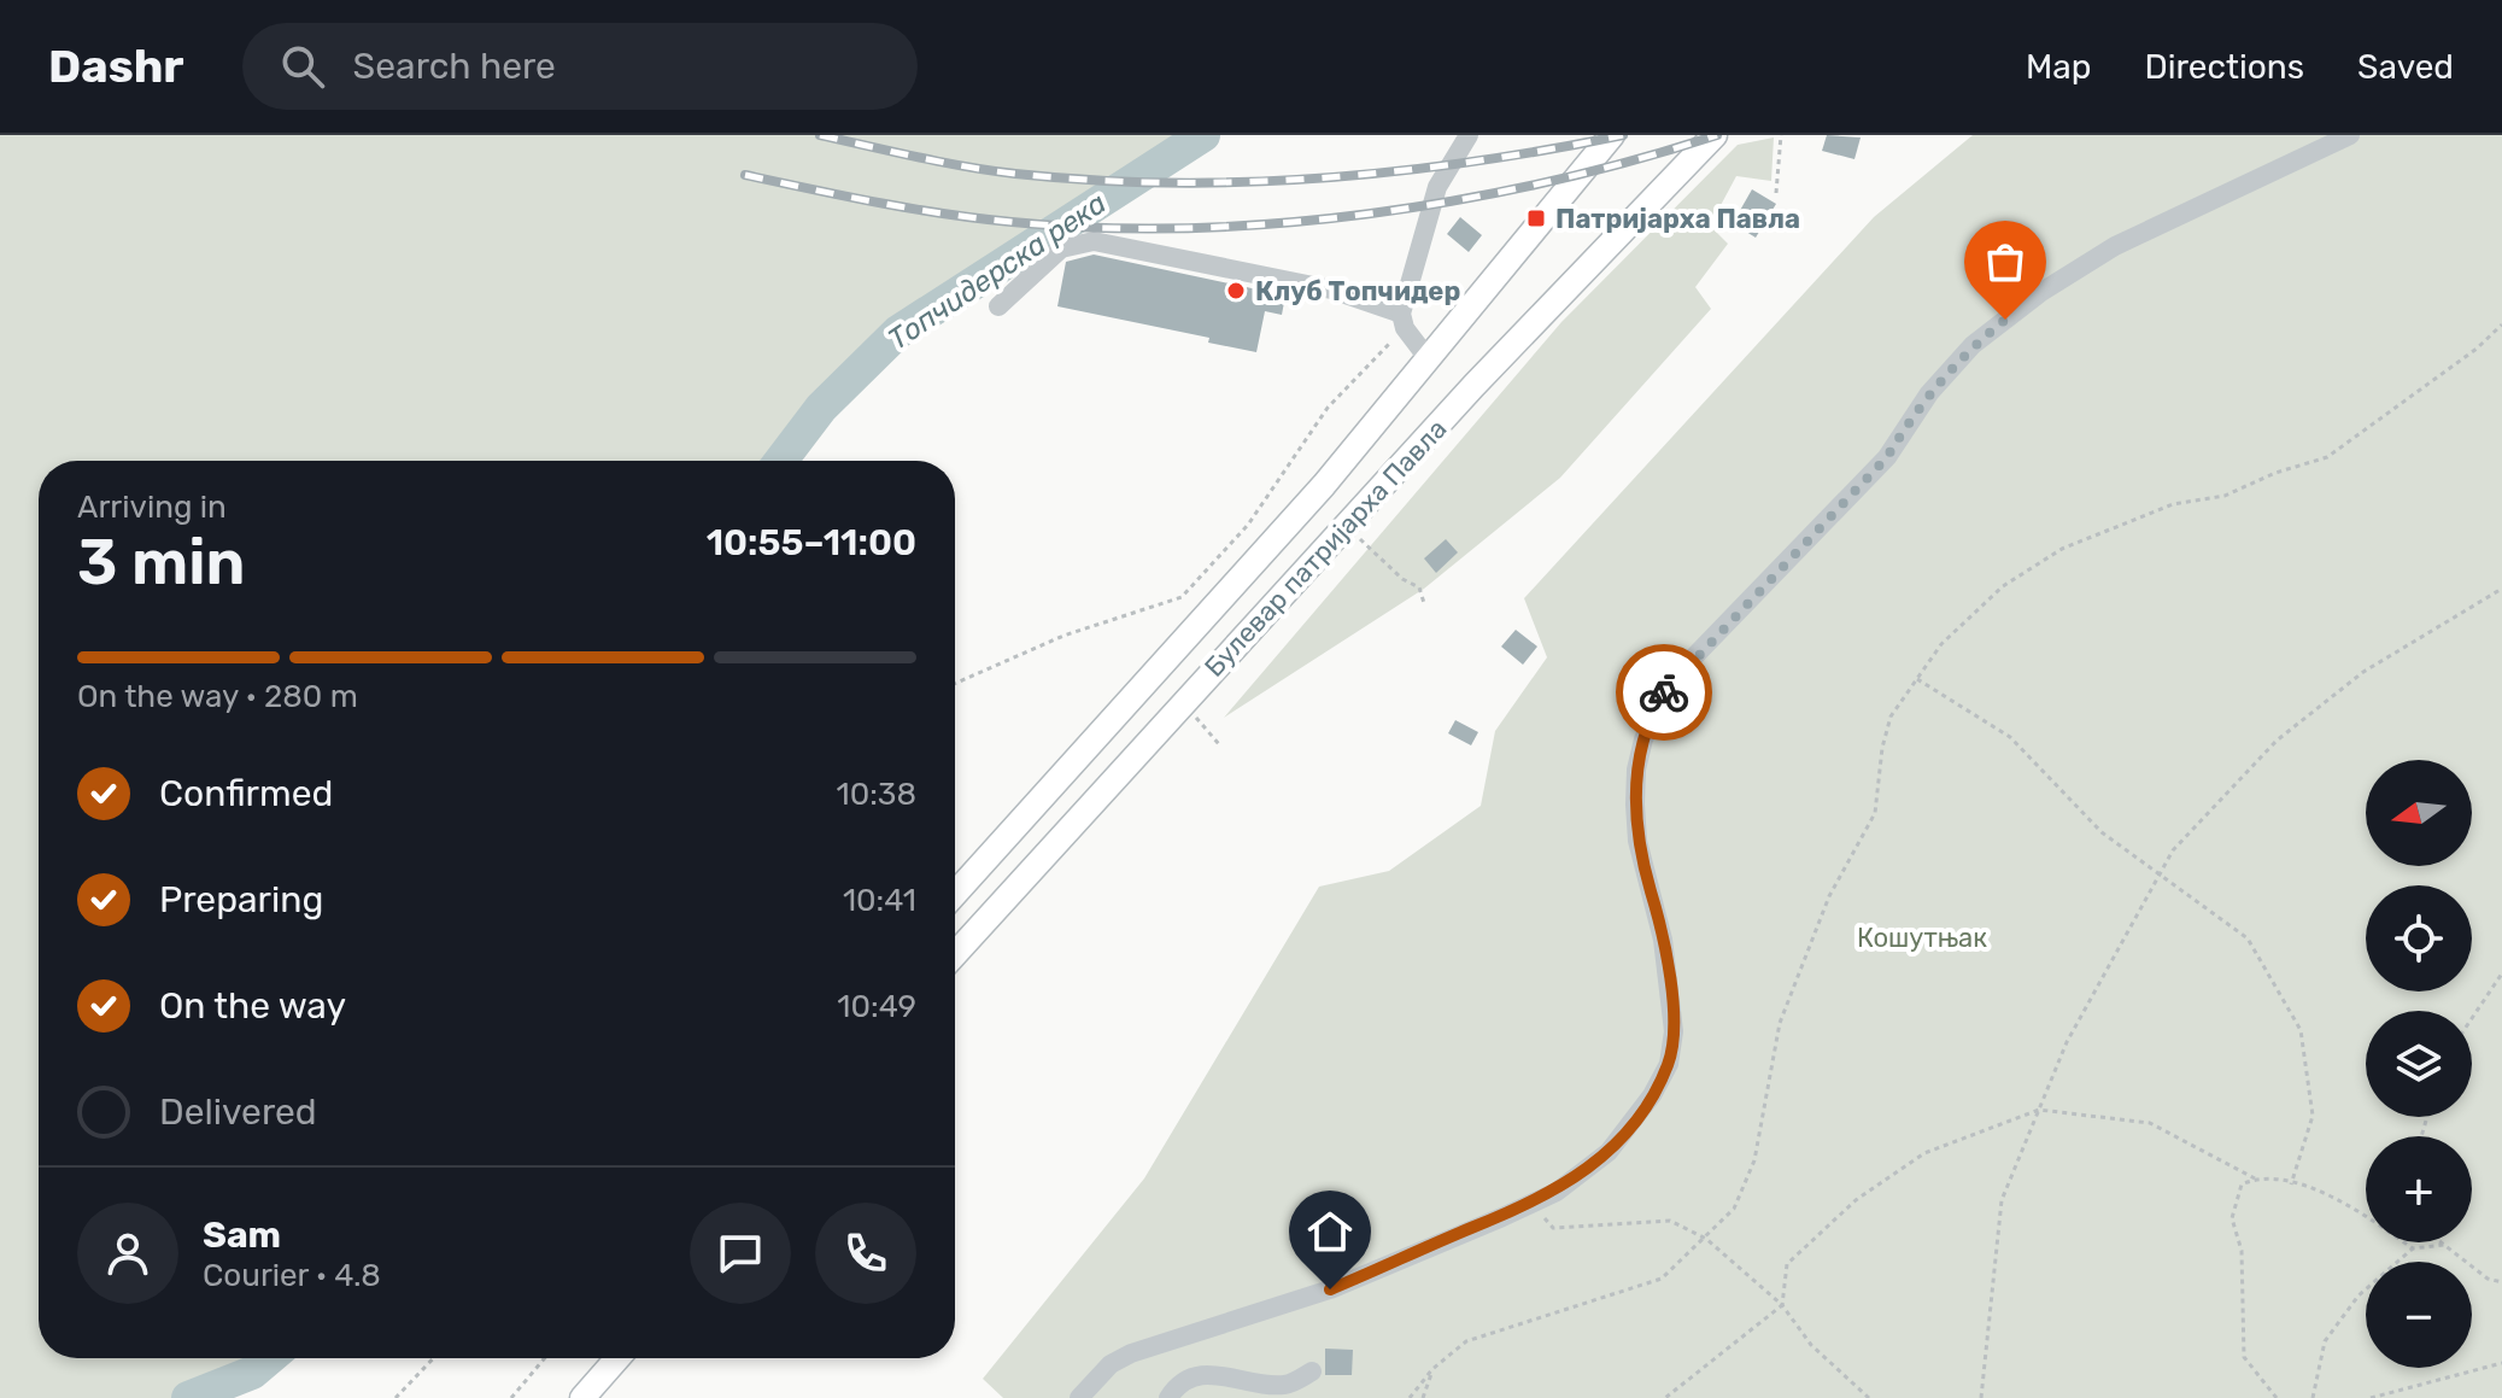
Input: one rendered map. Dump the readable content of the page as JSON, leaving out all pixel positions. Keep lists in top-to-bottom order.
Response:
{
  "streets": {
    "main road": ["Булевар патријарха Павла"]
  },
  "water": ["Топчидерска река"],
  "parks": ["Кошутњак"],
  "places": {
    "transit": ["Патријарха Павла"],
    "other": ["Клуб Топчидер"]
  },
  "north": "left",
  "page": {
    "header": "Dashr",
    "search": "Search here",
    "nav": ["Map", "Directions", "Saved"],
    "heading": ["3 min", "Arriving in", "10:55–11:00"],
    "panel": ["Sam", "Courier · 4.8"],
    "bar": "On the way · 280 m",
    "list": [
      ["Confirmed", "10:38"],
      ["Preparing", "10:41"],
      ["On the way", "10:49"],
      "Delivered"
    ],
    "map_buttons": ["+", "−"]
  }
}
